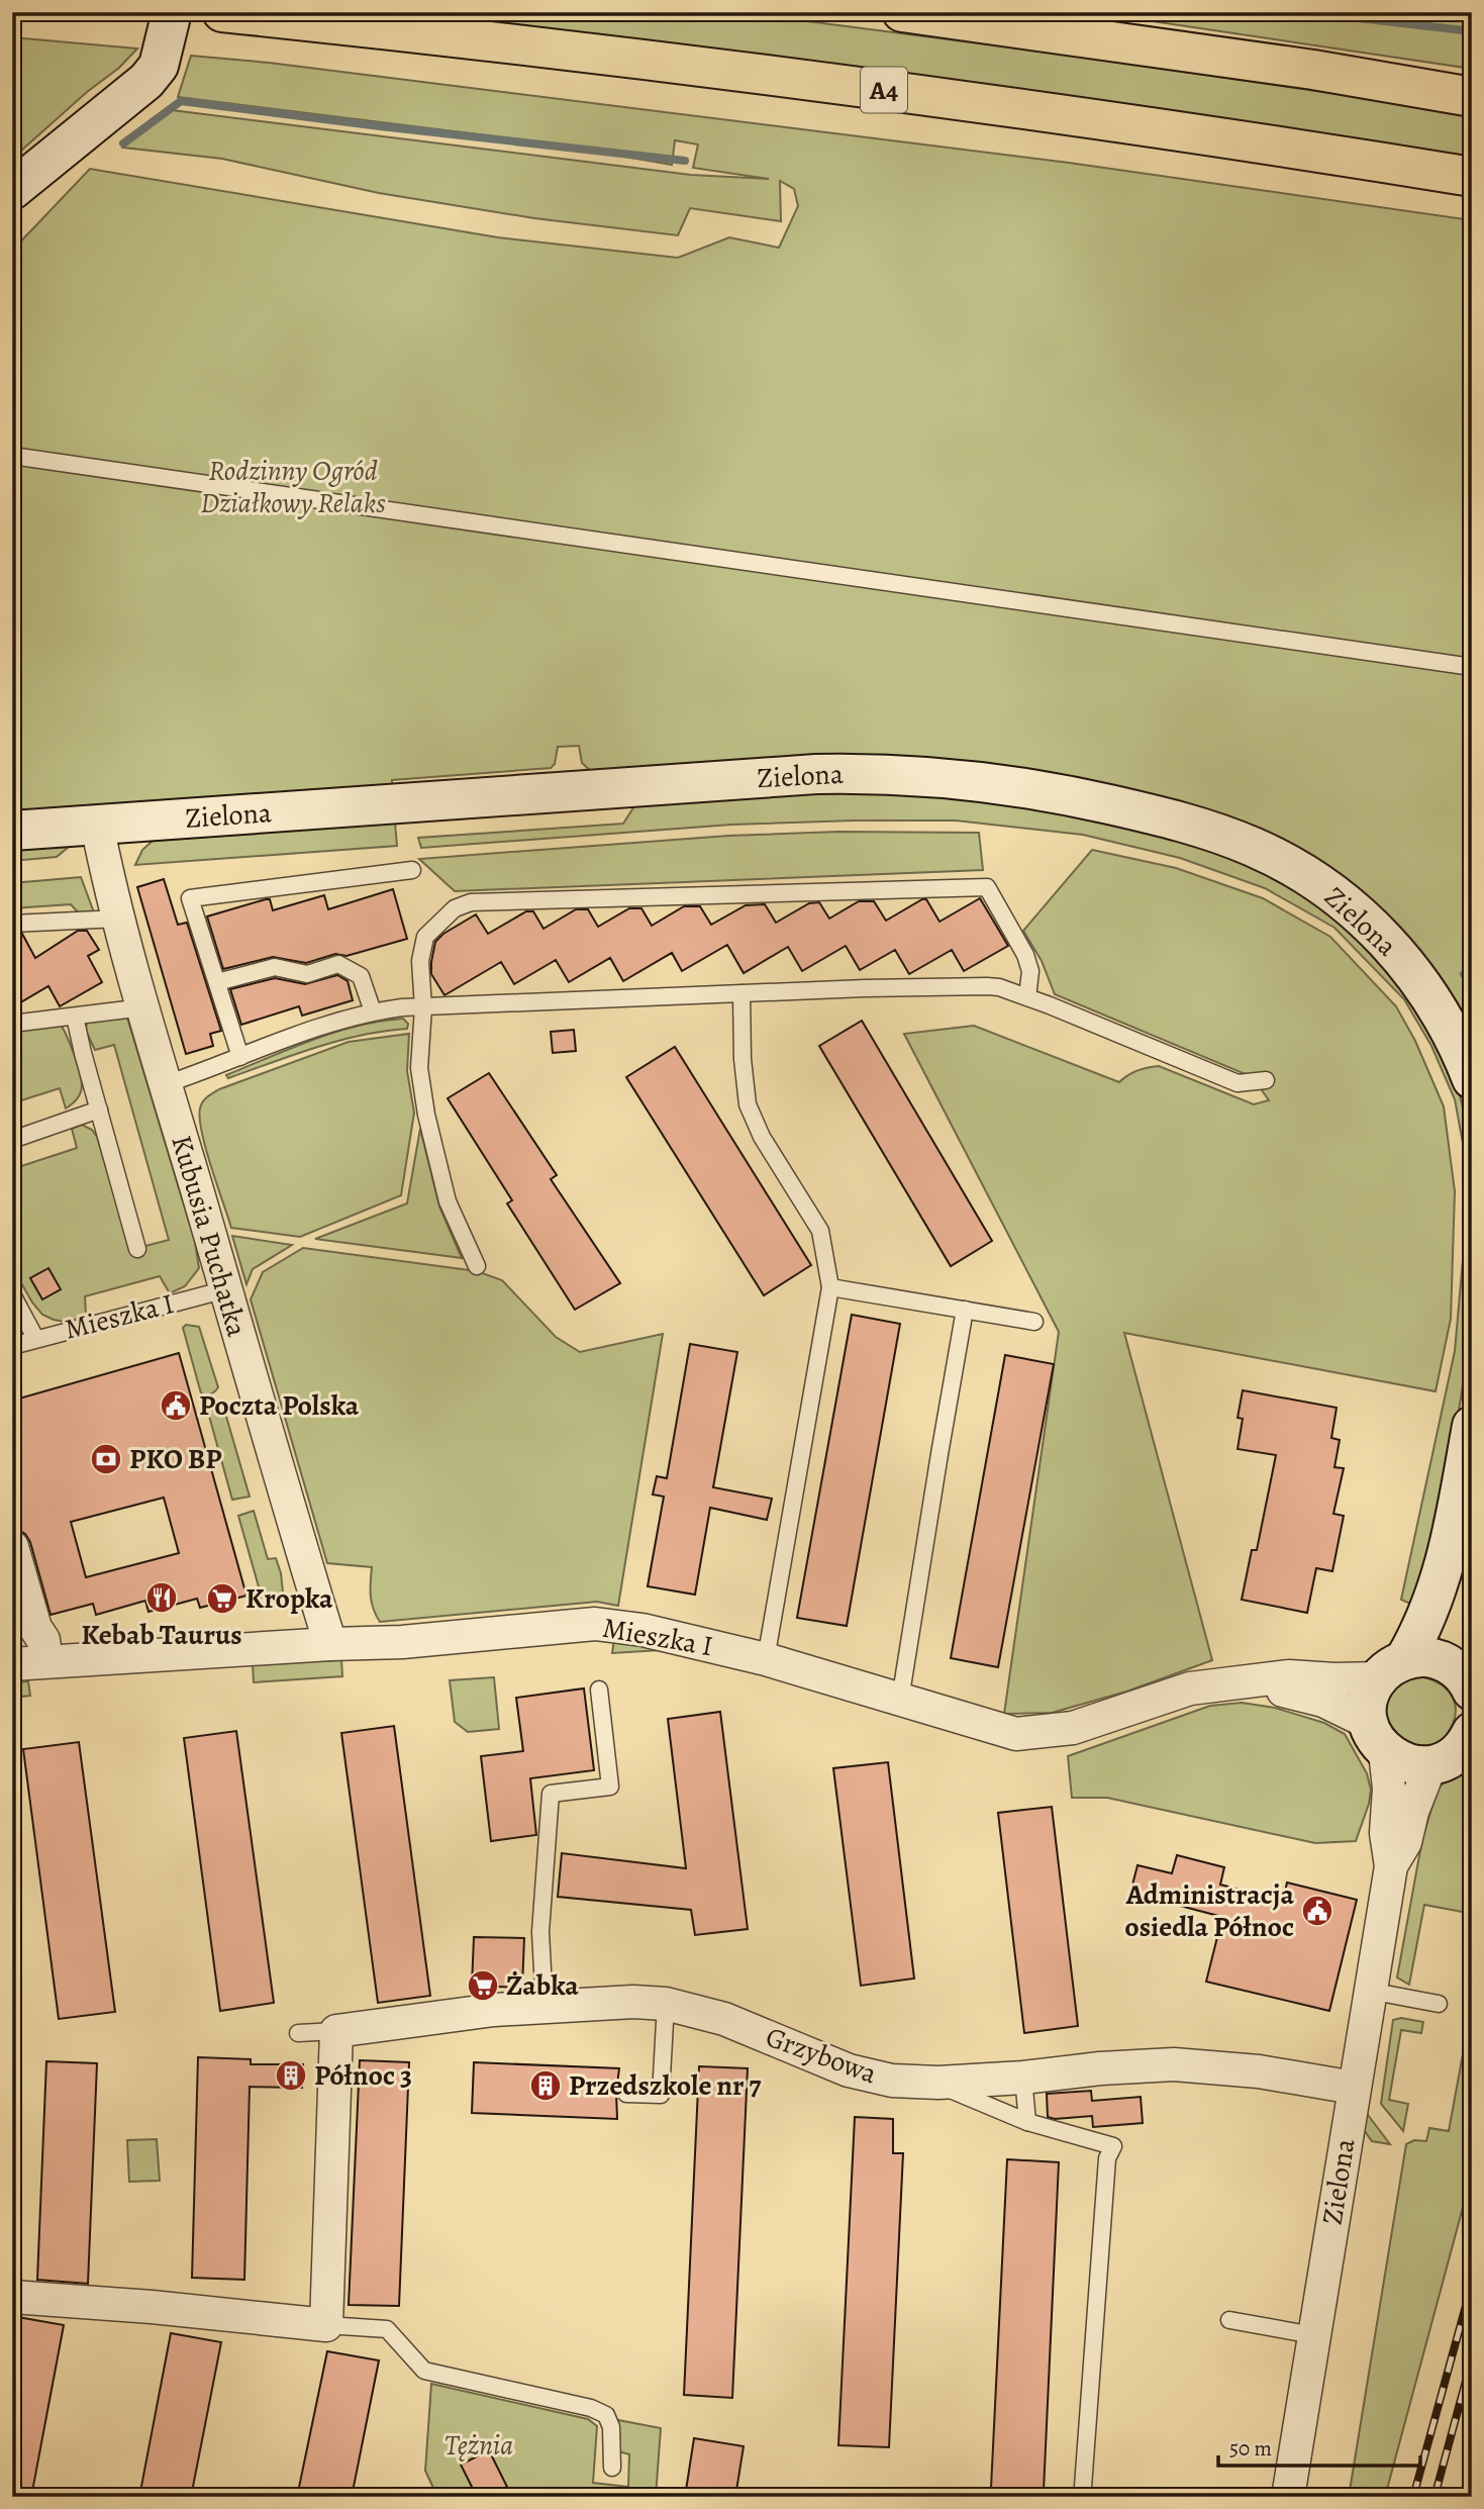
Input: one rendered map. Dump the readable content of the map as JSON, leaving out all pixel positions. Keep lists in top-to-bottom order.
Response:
{
  "streets": {
    "highway": ["A4"],
    "main road": ["Zielona"],
    "street": ["Kubusia Puchatka", "Mieszka I", "Grzybowa"]
  },
  "crossings": [
    ["Zielona", "Kubusia Puchatka"],
    ["Zielona", "Mieszka I"],
    ["Zielona", "Grzybowa"],
    ["Kubusia Puchatka", "Mieszka I"]
  ],
  "parks": ["Rodzinny Ogród Działkowy Relaks", "Tężnia"],
  "places": {
    "public building": ["Poczta Polska", "Administracja osiedla Północ"],
    "bank": ["PKO BP"],
    "restaurant": ["Kebab Taurus"],
    "supermarket": ["Kropka", "Żabka"],
    "building": ["Północ 3", "Przedszkole nr 7"]
  },
  "scale_bar": "50 m"
}
